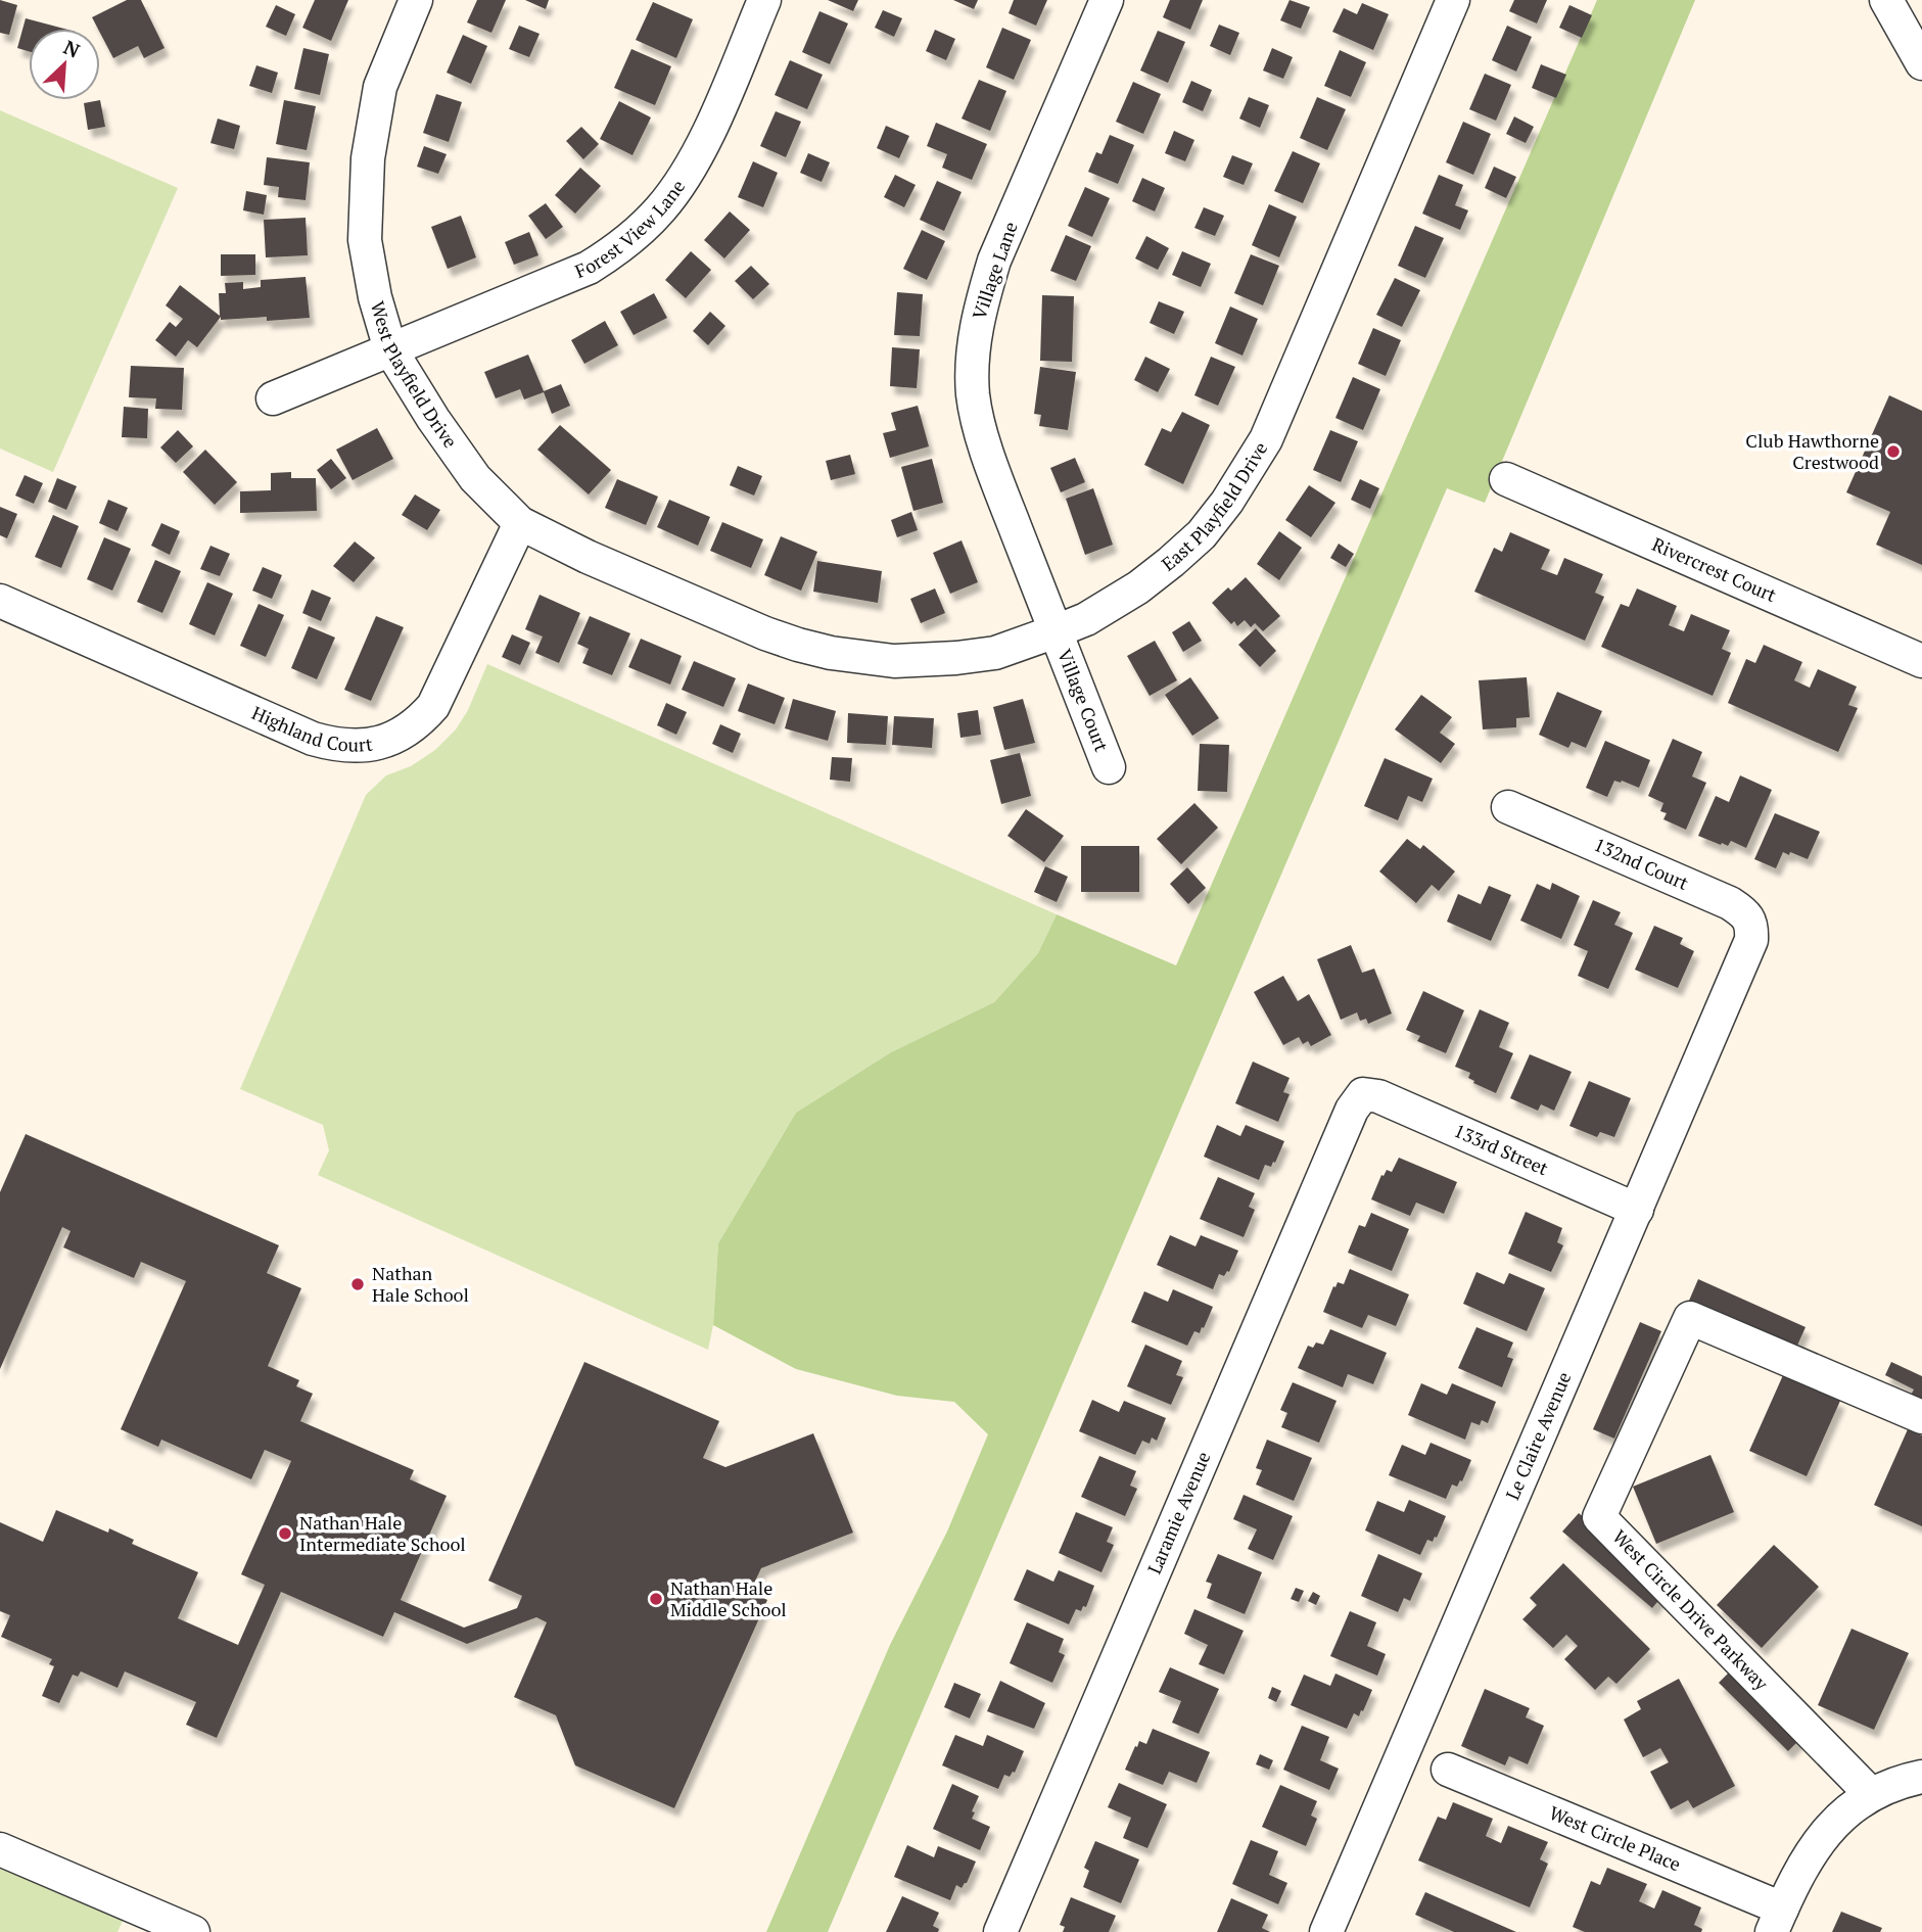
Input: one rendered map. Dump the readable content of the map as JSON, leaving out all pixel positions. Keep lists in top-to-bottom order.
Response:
{
  "streets": {
    "street": [
      "Forest View Lane",
      "Village Lane",
      "West Playfield Drive",
      "East Playfield Drive",
      "Rivercrest Court",
      "Village Court",
      "Highland Court",
      "132nd Court",
      "133rd Street",
      "Le Claire Avenue",
      "Laramie Avenue",
      "West Circle Drive Parkway",
      "West Circle Place"
    ]
  },
  "crossings": [
    ["Forest View Lane", "West Playfield Drive"],
    ["Village Lane", "East Playfield Drive"],
    ["Village Lane", "Village Court"],
    ["West Playfield Drive", "East Playfield Drive"],
    ["West Playfield Drive", "Highland Court"],
    ["East Playfield Drive", "Village Court"],
    ["132nd Court", "Le Claire Avenue"],
    ["133rd Street", "Le Claire Avenue"],
    ["133rd Street", "Laramie Avenue"]
  ],
  "places": [
    "Club Hawthorne Crestwood",
    "Nathan Hale School",
    "Nathan Hale Intermediate School",
    "Nathan Hale Middle School"
  ],
  "north": "top right"
}
